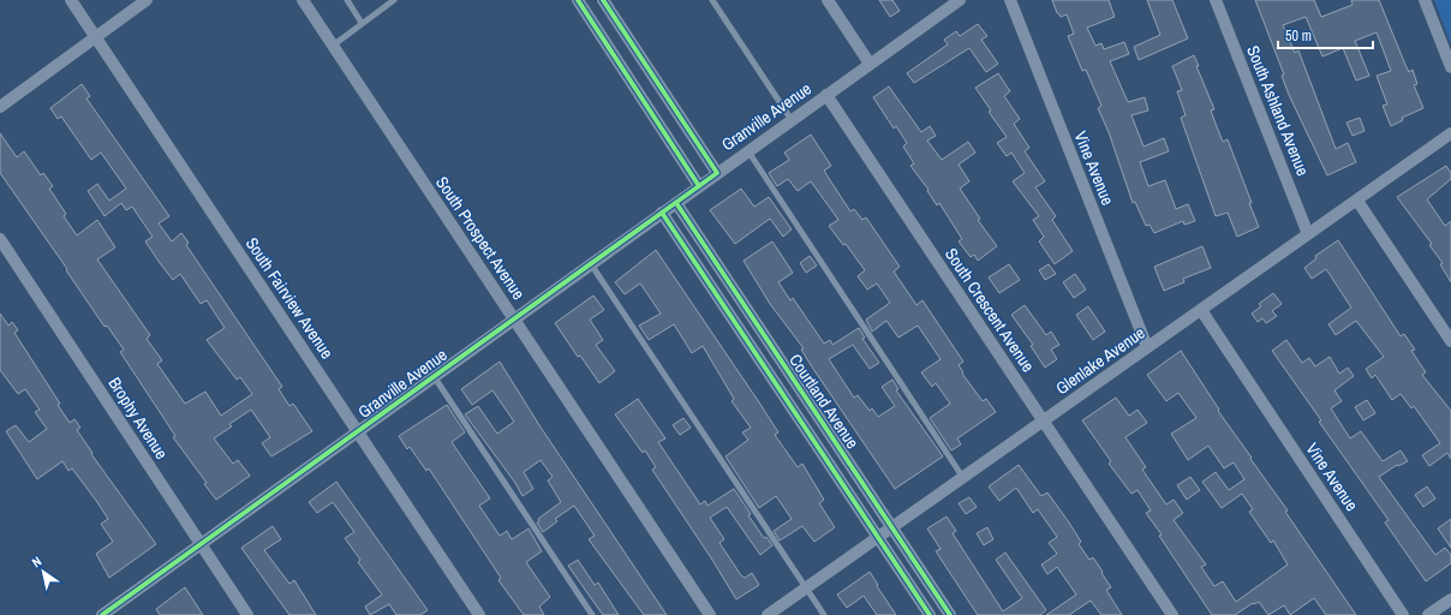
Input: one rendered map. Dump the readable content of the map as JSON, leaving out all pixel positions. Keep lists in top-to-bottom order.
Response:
{
  "streets": {
    "street": [
      "South Ashland Avenue",
      "Granville Avenue",
      "Vine Avenue",
      "South Prospect Avenue",
      "South Fairview Avenue",
      "South Crescent Avenue",
      "Glenlake Avenue",
      "Courtland Avenue",
      "Brophy Avenue"
    ]
  },
  "crossings": [
    ["South Ashland Avenue", "Glenlake Avenue"],
    ["Granville Avenue", "South Prospect Avenue"],
    ["Granville Avenue", "South Fairview Avenue"],
    ["Granville Avenue", "South Crescent Avenue"],
    ["Granville Avenue", "Courtland Avenue"],
    ["Granville Avenue", "Brophy Avenue"],
    ["Vine Avenue", "Glenlake Avenue"],
    ["South Crescent Avenue", "Glenlake Avenue"],
    ["Glenlake Avenue", "Courtland Avenue"]
  ],
  "scale_bar": "50 m",
  "north": "top left"
}
